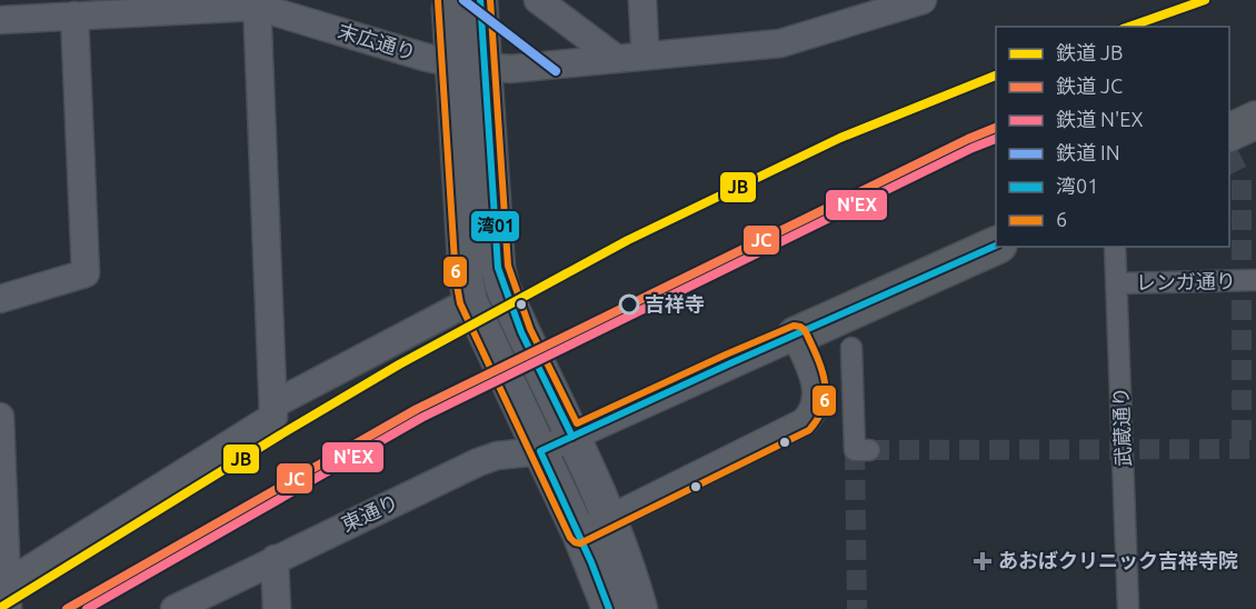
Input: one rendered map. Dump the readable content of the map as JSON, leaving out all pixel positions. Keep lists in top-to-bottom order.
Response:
{
  "streets": {
    "street": [
      "末広通り",
      "レンガ通り",
      "武蔵通り",
      "東通り"
    ]
  },
  "crossings": [
    ["レンガ通り", "武蔵通り"]
  ],
  "places": {
    "other": ["吉祥寺"],
    "health": ["あおばクリニック吉祥寺院"]
  },
  "lines": [
    "rail line JB",
    "rail line IN",
    "transit line 湾01",
    "transit line 6",
    "rail line JC",
    "rail line N'EX"
  ],
  "legend": [
    "鉄道 JB",
    "鉄道 JC",
    "鉄道 N'EX",
    "鉄道 IN",
    "湾01",
    "6"
  ]
}
